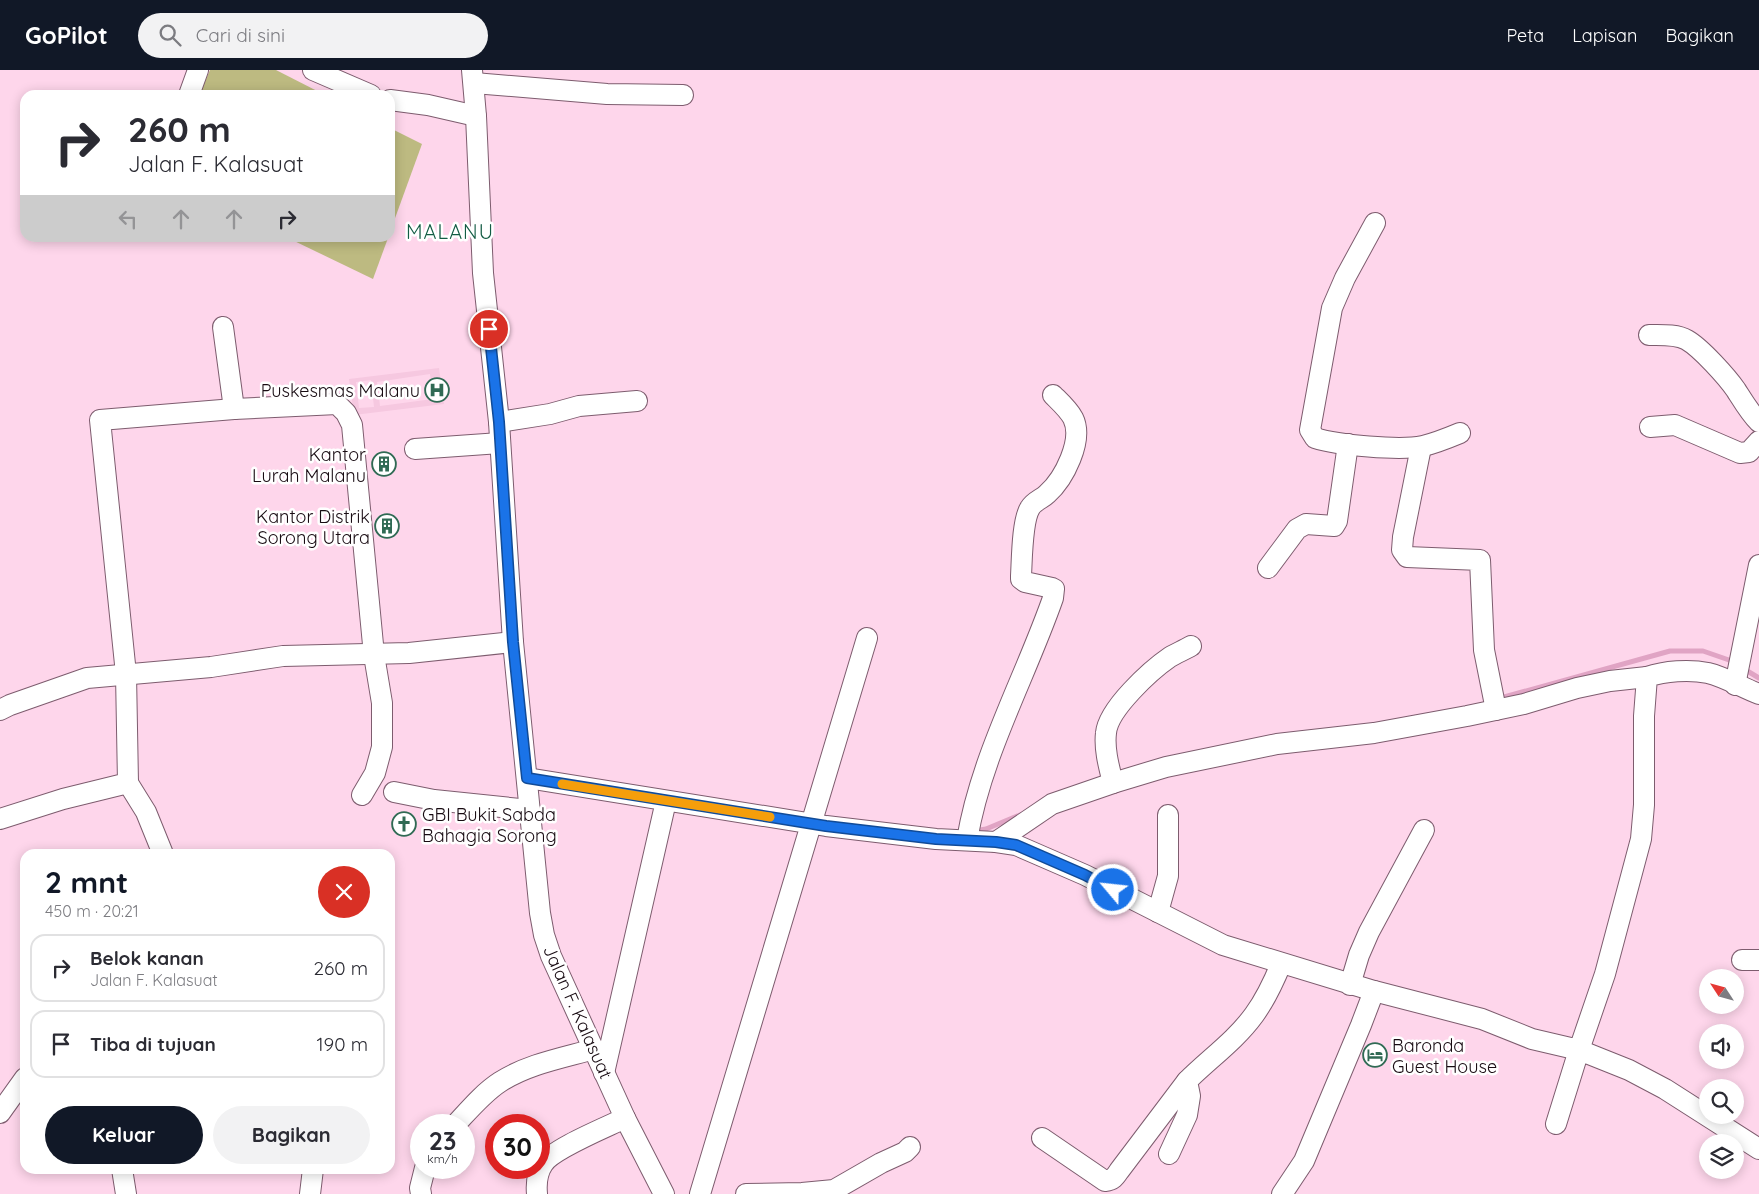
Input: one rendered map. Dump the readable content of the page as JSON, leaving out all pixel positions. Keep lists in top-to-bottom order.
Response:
{
  "streets": {
    "street": ["Jalan F. Kalasuat"]
  },
  "districts": ["MALANU"],
  "places": {
    "hospital": ["Puskesmas Malanu"],
    "building": ["Kantor Lurah Malanu", "Kantor Distrik Sorong Utara"],
    "church": ["GBI Bukit Sabda Bahagia Sorong"],
    "hotel": ["Baronda Guest House"]
  },
  "north": "top left",
  "page": {
    "header": "GoPilot",
    "search": "Cari di sini",
    "nav": ["Peta", "Lapisan", "Bagikan"],
    "turn": ["260 m", "Jalan F. Kalasuat"],
    "heading": ["2 mnt", "450 m · 20:21"],
    "list": [
      {
        "name": "Belok kanan",
        "note": "Jalan F. Kalasuat",
        "value": "260 m"
      },
      {
        "name": "Tiba di tujuan",
        "value": "190 m"
      }
    ],
    "buttons": ["Keluar", "Bagikan"],
    "speed": "23 km/h",
    "limit": "30"
  }
}
